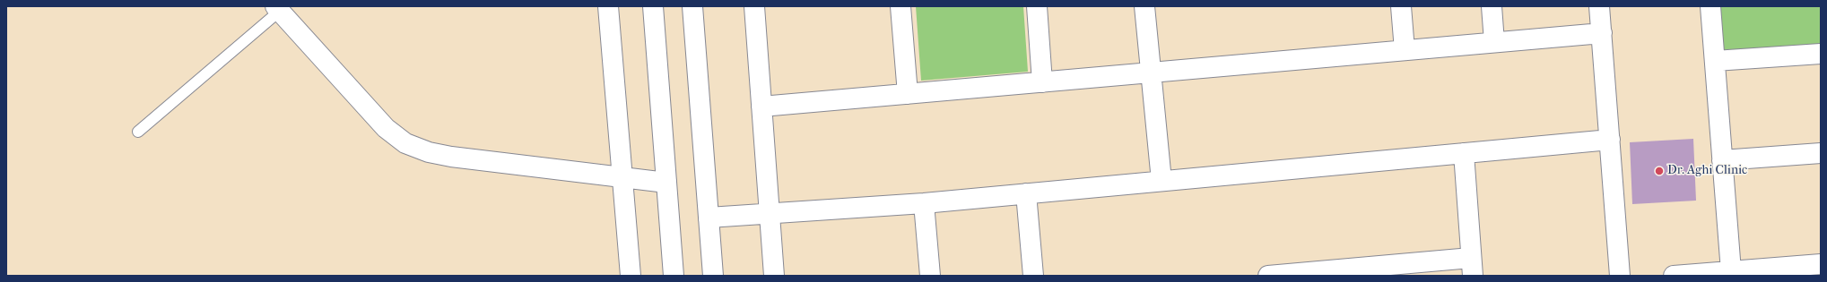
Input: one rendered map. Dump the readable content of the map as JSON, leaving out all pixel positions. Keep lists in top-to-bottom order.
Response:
{
  "places": ["Dr. Aghi Clinic"]
}
